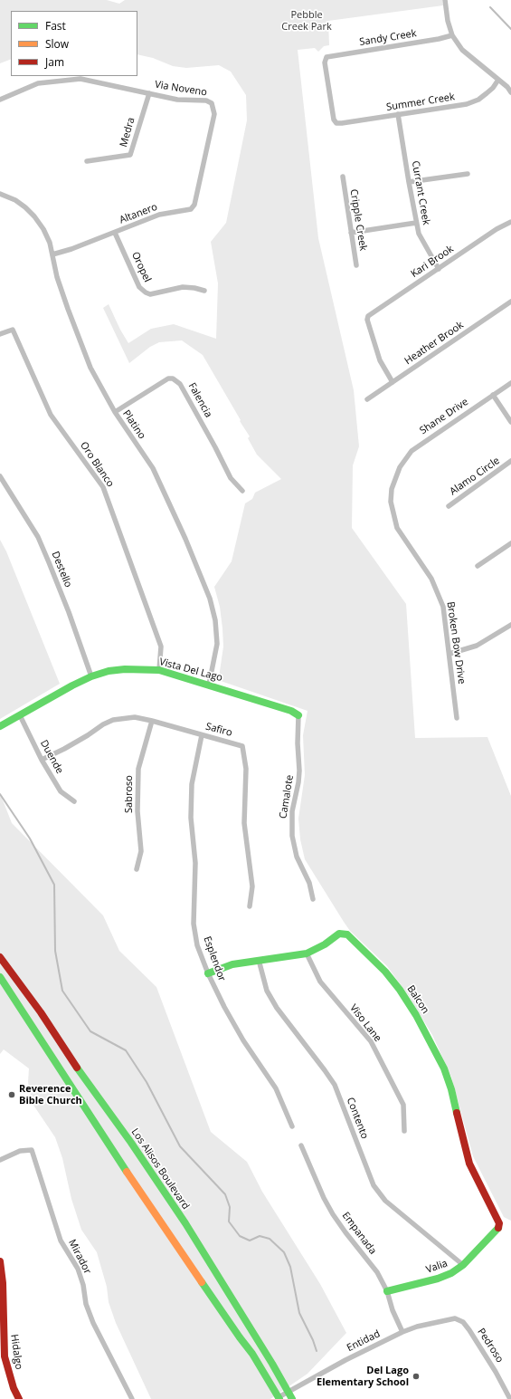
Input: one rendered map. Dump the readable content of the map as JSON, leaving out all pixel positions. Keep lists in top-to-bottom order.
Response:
{
  "streets": {
    "street": [
      "Sandy Creek",
      "Via Noveno",
      "Summer Creek",
      "Medra",
      "Currant Creek",
      "Altanero",
      "Cripple Creek",
      "Kari Brook",
      "Oropel",
      "Heather Brook",
      "Falencia",
      "Shane Drive",
      "Platino",
      "Oro Blanco",
      "Alamo Circle",
      "Destello",
      "Broken Bow Drive",
      "Vista Del Lago",
      "Safiro",
      "Duende",
      "Sabroso",
      "Camalote",
      "Esplendor",
      "Balcon",
      "Viso Lane",
      "Contento",
      "Los Alisos Boulevard",
      "Empanada",
      "Mirador",
      "Valia",
      "Entidad",
      "Pedroso",
      "Hidalgo"
    ]
  },
  "crossings": [
    ["Sandy Creek", "Summer Creek"],
    ["Via Noveno", "Medra"],
    ["Via Noveno", "Altanero"],
    ["Summer Creek", "Currant Creek"],
    ["Currant Creek", "Kari Brook"],
    ["Altanero", "Oropel"],
    ["Altanero", "Platino"],
    ["Kari Brook", "Heather Brook"],
    ["Falencia", "Platino"],
    ["Shane Drive", "Broken Bow Drive"],
    ["Platino", "Vista Del Lago"],
    ["Oro Blanco", "Vista Del Lago"],
    ["Destello", "Vista Del Lago"],
    ["Vista Del Lago", "Duende"],
    ["Vista Del Lago", "Camalote"],
    ["Safiro", "Duende"],
    ["Safiro", "Sabroso"],
    ["Safiro", "Esplendor"],
    ["Esplendor", "Balcon"],
    ["Balcon", "Viso Lane"],
    ["Balcon", "Contento"],
    ["Balcon", "Valia"],
    ["Contento", "Valia"],
    ["Los Alisos Boulevard", "Entidad"],
    ["Empanada", "Valia"],
    ["Empanada", "Entidad"],
    ["Entidad", "Pedroso"]
  ],
  "parks": ["Pebble Creek Park"],
  "places": ["Reverence Bible Church", "Del Lago Elementary School"],
  "legend": ["Fast", "Slow", "Jam"]
}
